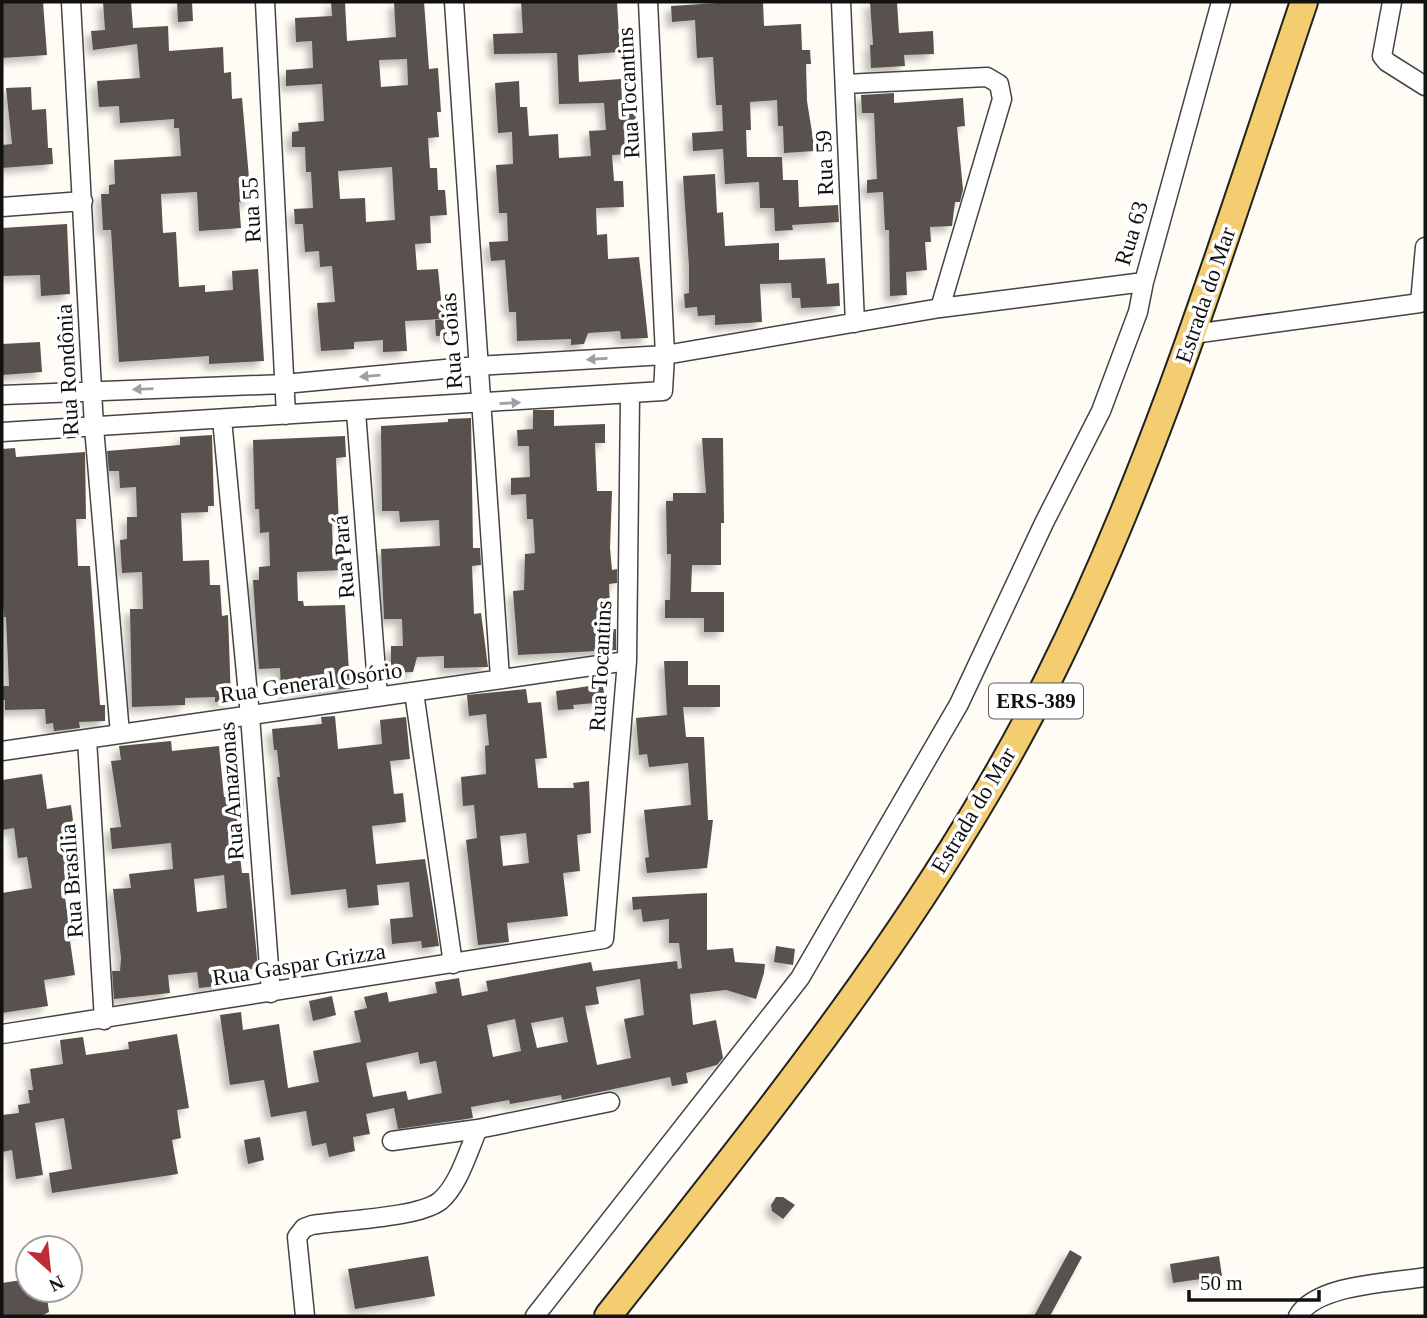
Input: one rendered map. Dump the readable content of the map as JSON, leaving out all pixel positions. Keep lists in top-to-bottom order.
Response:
{
  "streets": {
    "main road": ["Estrada do Mar", "ERS-389"],
    "street": [
      "Rua Tocantins",
      "Rua 59",
      "Rua 55",
      "Rua 63",
      "Rua Goiás",
      "Rua Rondônia",
      "Rua Pará",
      "Rua General Osório",
      "Rua Amazonas",
      "Rua Brasília",
      "Rua Gaspar Grizza"
    ]
  },
  "crossings": [
    ["Rua Tocantins", "Rua 63"],
    ["Rua Tocantins", "Rua General Osório"],
    ["Rua Tocantins", "Rua Gaspar Grizza"],
    ["Rua 59", "Rua 63"],
    ["Rua 55", "Rua 63"],
    ["Rua 63", "Rua Goiás"],
    ["Rua 63", "Rua Rondônia"],
    ["Rua Goiás", "Rua General Osório"],
    ["Rua Rondônia", "Rua General Osório"],
    ["Rua Pará", "Rua General Osório"],
    ["Rua General Osório", "Rua Amazonas"],
    ["Rua General Osório", "Rua Brasília"],
    ["Rua Amazonas", "Rua Gaspar Grizza"],
    ["Rua Brasília", "Rua Gaspar Grizza"]
  ],
  "scale_bar": "50 m",
  "north": "bottom right"
}
